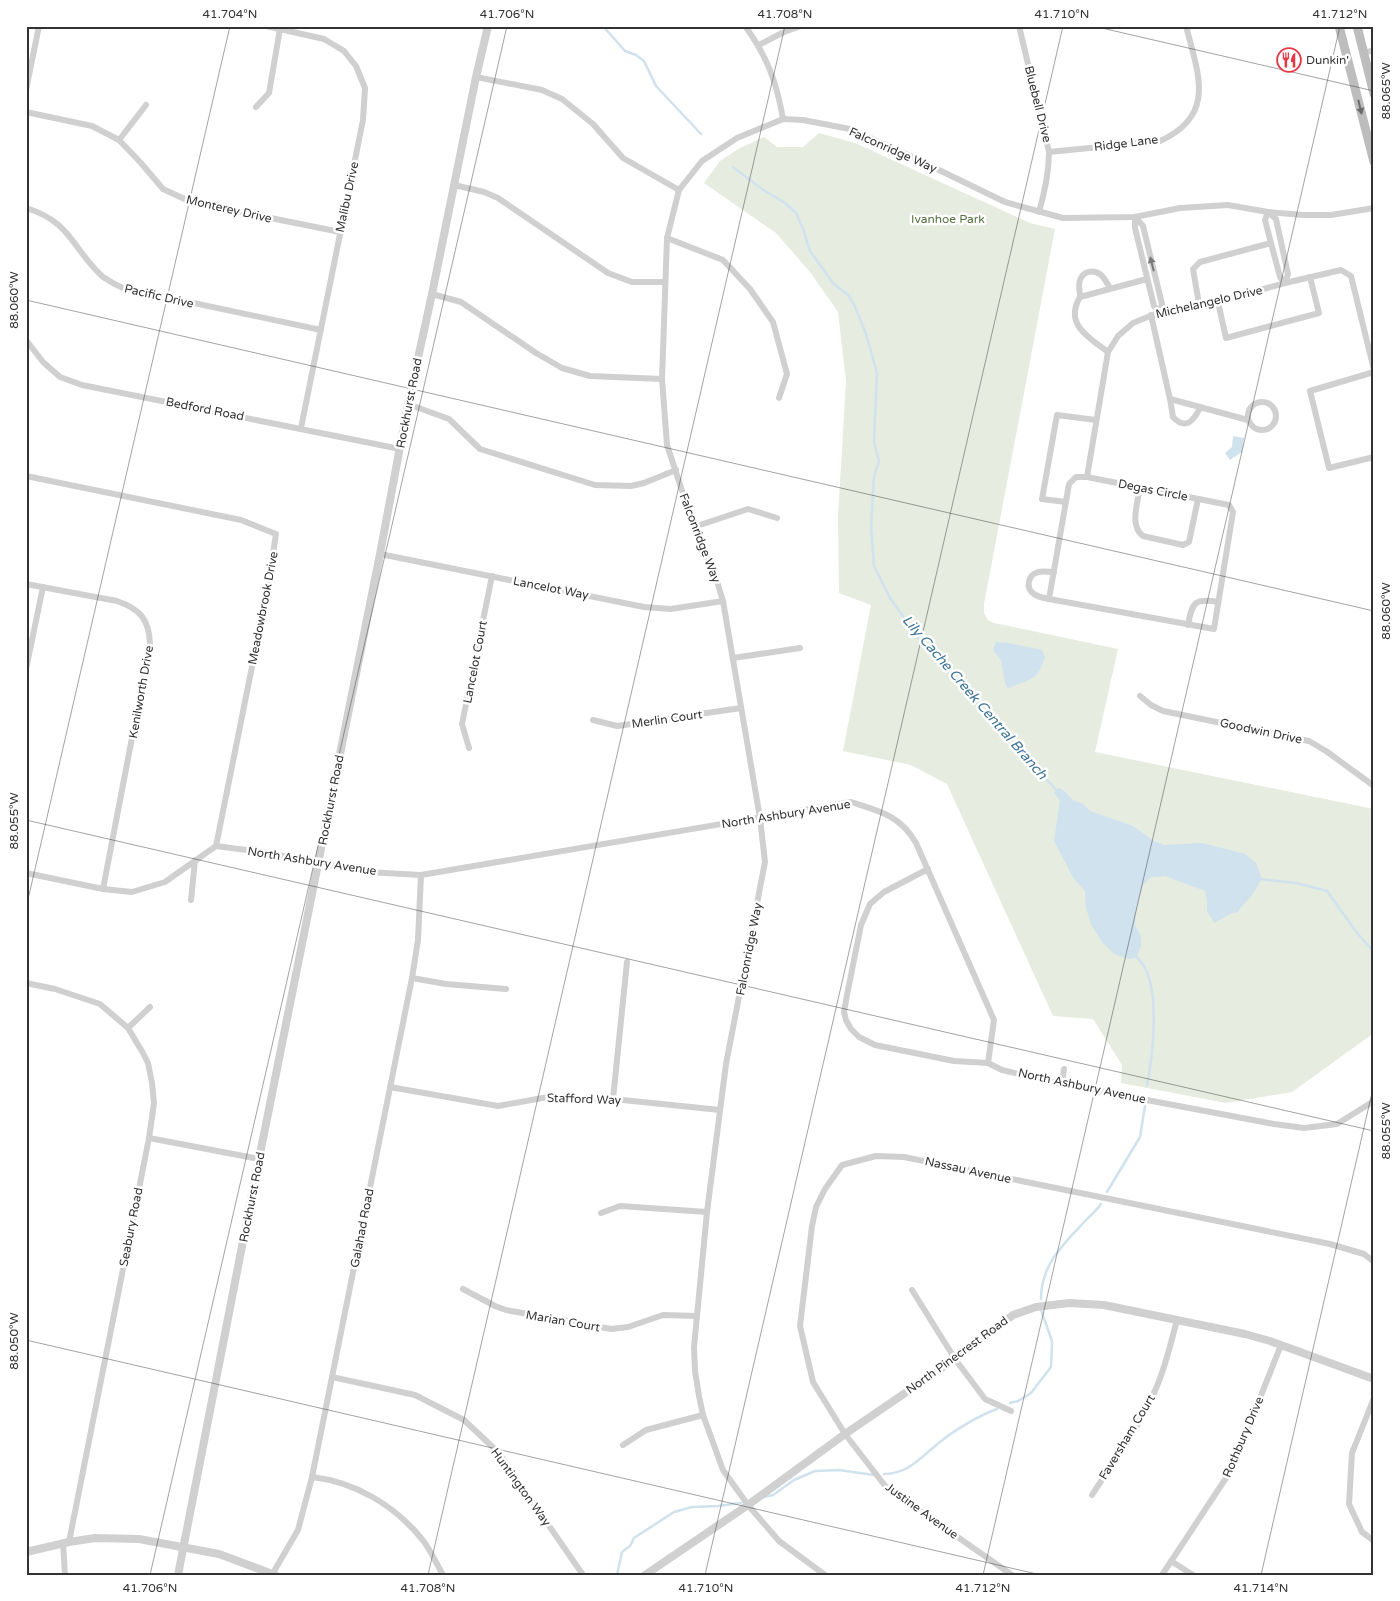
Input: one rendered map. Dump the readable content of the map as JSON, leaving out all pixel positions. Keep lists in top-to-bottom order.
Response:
{
  "streets": {
    "street": [
      "Bluebell Drive",
      "Ridge Lane",
      "Falconridge Way",
      "Malibu Drive",
      "Monterey Drive",
      "Pacific Drive",
      "Michelangelo Drive",
      "Rockhurst Road",
      "Bedford Road",
      "Degas Circle",
      "Lancelot Way",
      "Meadowbrook Drive",
      "Lancelot Court",
      "Kenilworth Drive",
      "Merlin Court",
      "Goodwin Drive",
      "North Ashbury Avenue",
      "Stafford Way",
      "Nassau Avenue",
      "Seabury Road",
      "Galahad Road",
      "Marian Court",
      "North Pinecrest Road",
      "Faversham Court",
      "Rothbury Drive",
      "Huntington Way",
      "Justine Avenue"
    ]
  },
  "crossings": [
    ["Bluebell Drive", "Ridge Lane"],
    ["Bluebell Drive", "Falconridge Way"],
    ["Falconridge Way", "Lancelot Way"],
    ["Falconridge Way", "Merlin Court"],
    ["Falconridge Way", "North Ashbury Avenue"],
    ["Falconridge Way", "Stafford Way"],
    ["Falconridge Way", "Marian Court"],
    ["Falconridge Way", "North Pinecrest Road"],
    ["Malibu Drive", "Monterey Drive"],
    ["Malibu Drive", "Pacific Drive"],
    ["Malibu Drive", "Bedford Road"],
    ["Michelangelo Drive", "Degas Circle"],
    ["Rockhurst Road", "Bedford Road"],
    ["Rockhurst Road", "Lancelot Way"],
    ["Rockhurst Road", "North Ashbury Avenue"],
    ["Lancelot Way", "Lancelot Court"],
    ["Meadowbrook Drive", "North Ashbury Avenue"],
    ["North Ashbury Avenue", "Galahad Road"],
    ["Stafford Way", "Galahad Road"],
    ["Nassau Avenue", "North Pinecrest Road"],
    ["Nassau Avenue", "Justine Avenue"],
    ["Galahad Road", "Huntington Way"],
    ["North Pinecrest Road", "Faversham Court"],
    ["North Pinecrest Road", "Rothbury Drive"],
    ["North Pinecrest Road", "Justine Avenue"]
  ],
  "water": ["Lily Cache Creek Central Branch"],
  "parks": ["Ivanhoe Park"],
  "places": {
    "restaurant": ["Dunkin'"]
  },
  "coordinates": [
    "41.704°N",
    "41.706°N",
    "41.708°N",
    "41.710°N",
    "41.712°N",
    "88.065°W",
    "88.060°W",
    "88.055°W",
    "88.050°W",
    "41.714°N"
  ]
}
